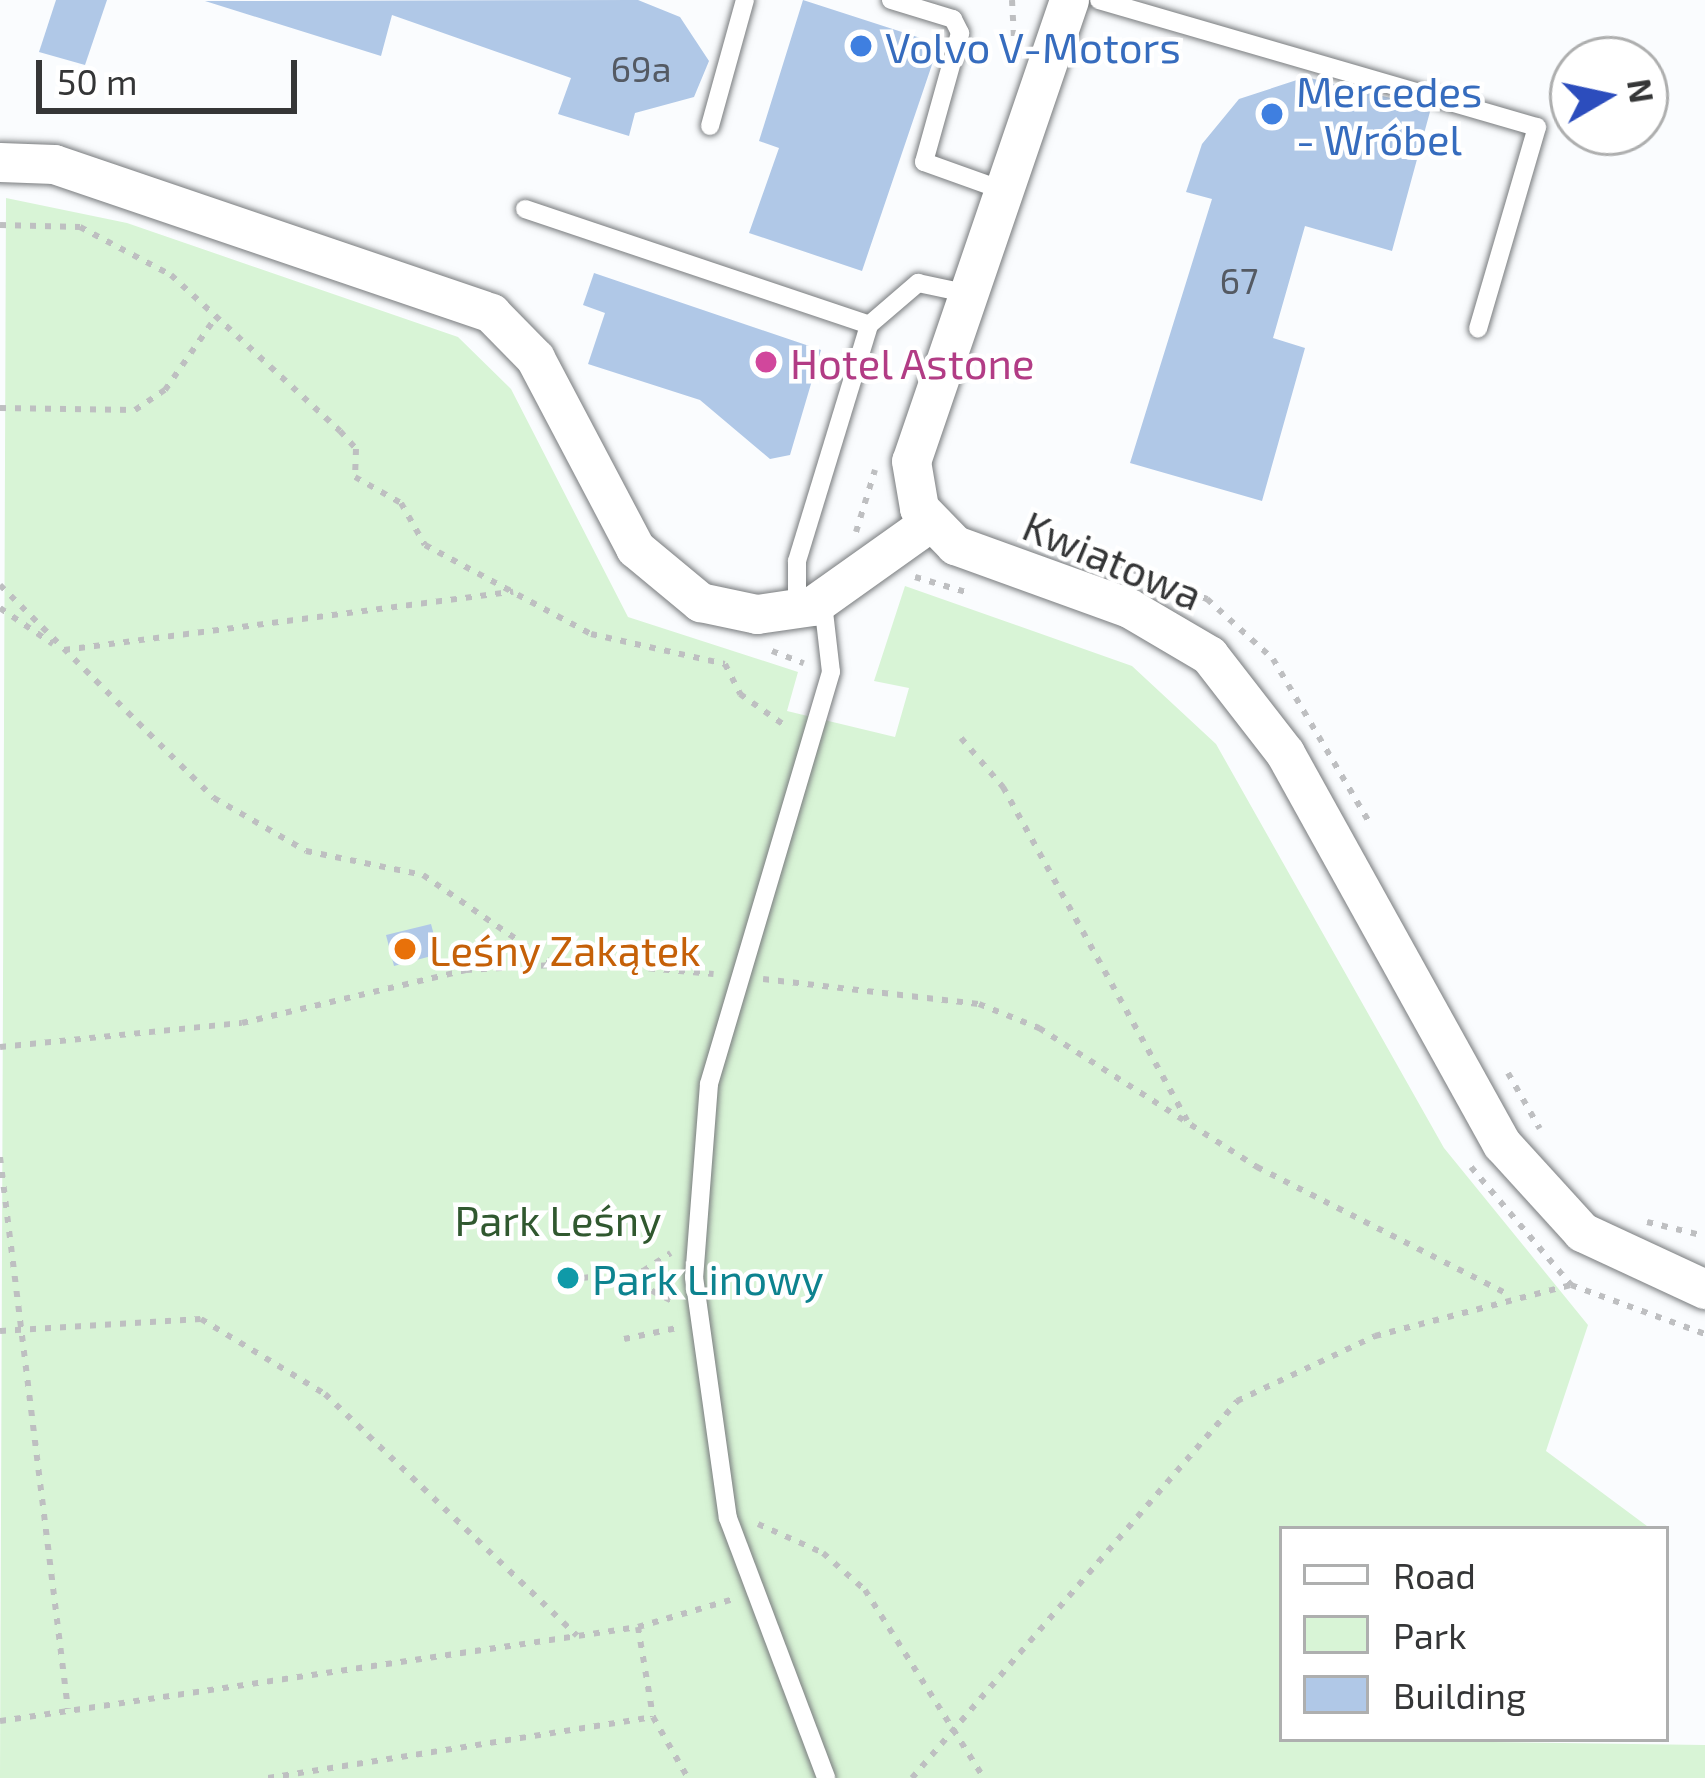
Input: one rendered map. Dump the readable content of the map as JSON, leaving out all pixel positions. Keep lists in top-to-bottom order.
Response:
{
  "streets": {
    "street": ["Kwiatowa"]
  },
  "parks": ["Park Leśny"],
  "places": [
    "Volvo V-Motors",
    "Mercedes - Wróbel",
    "Hotel Astone",
    "Leśny Zakątek",
    "Park Linowy"
  ],
  "house_numbers": ["69a", "67"],
  "legend": ["Road", "Park", "Building"],
  "scale_bar": "50 m",
  "north": "right"
}
